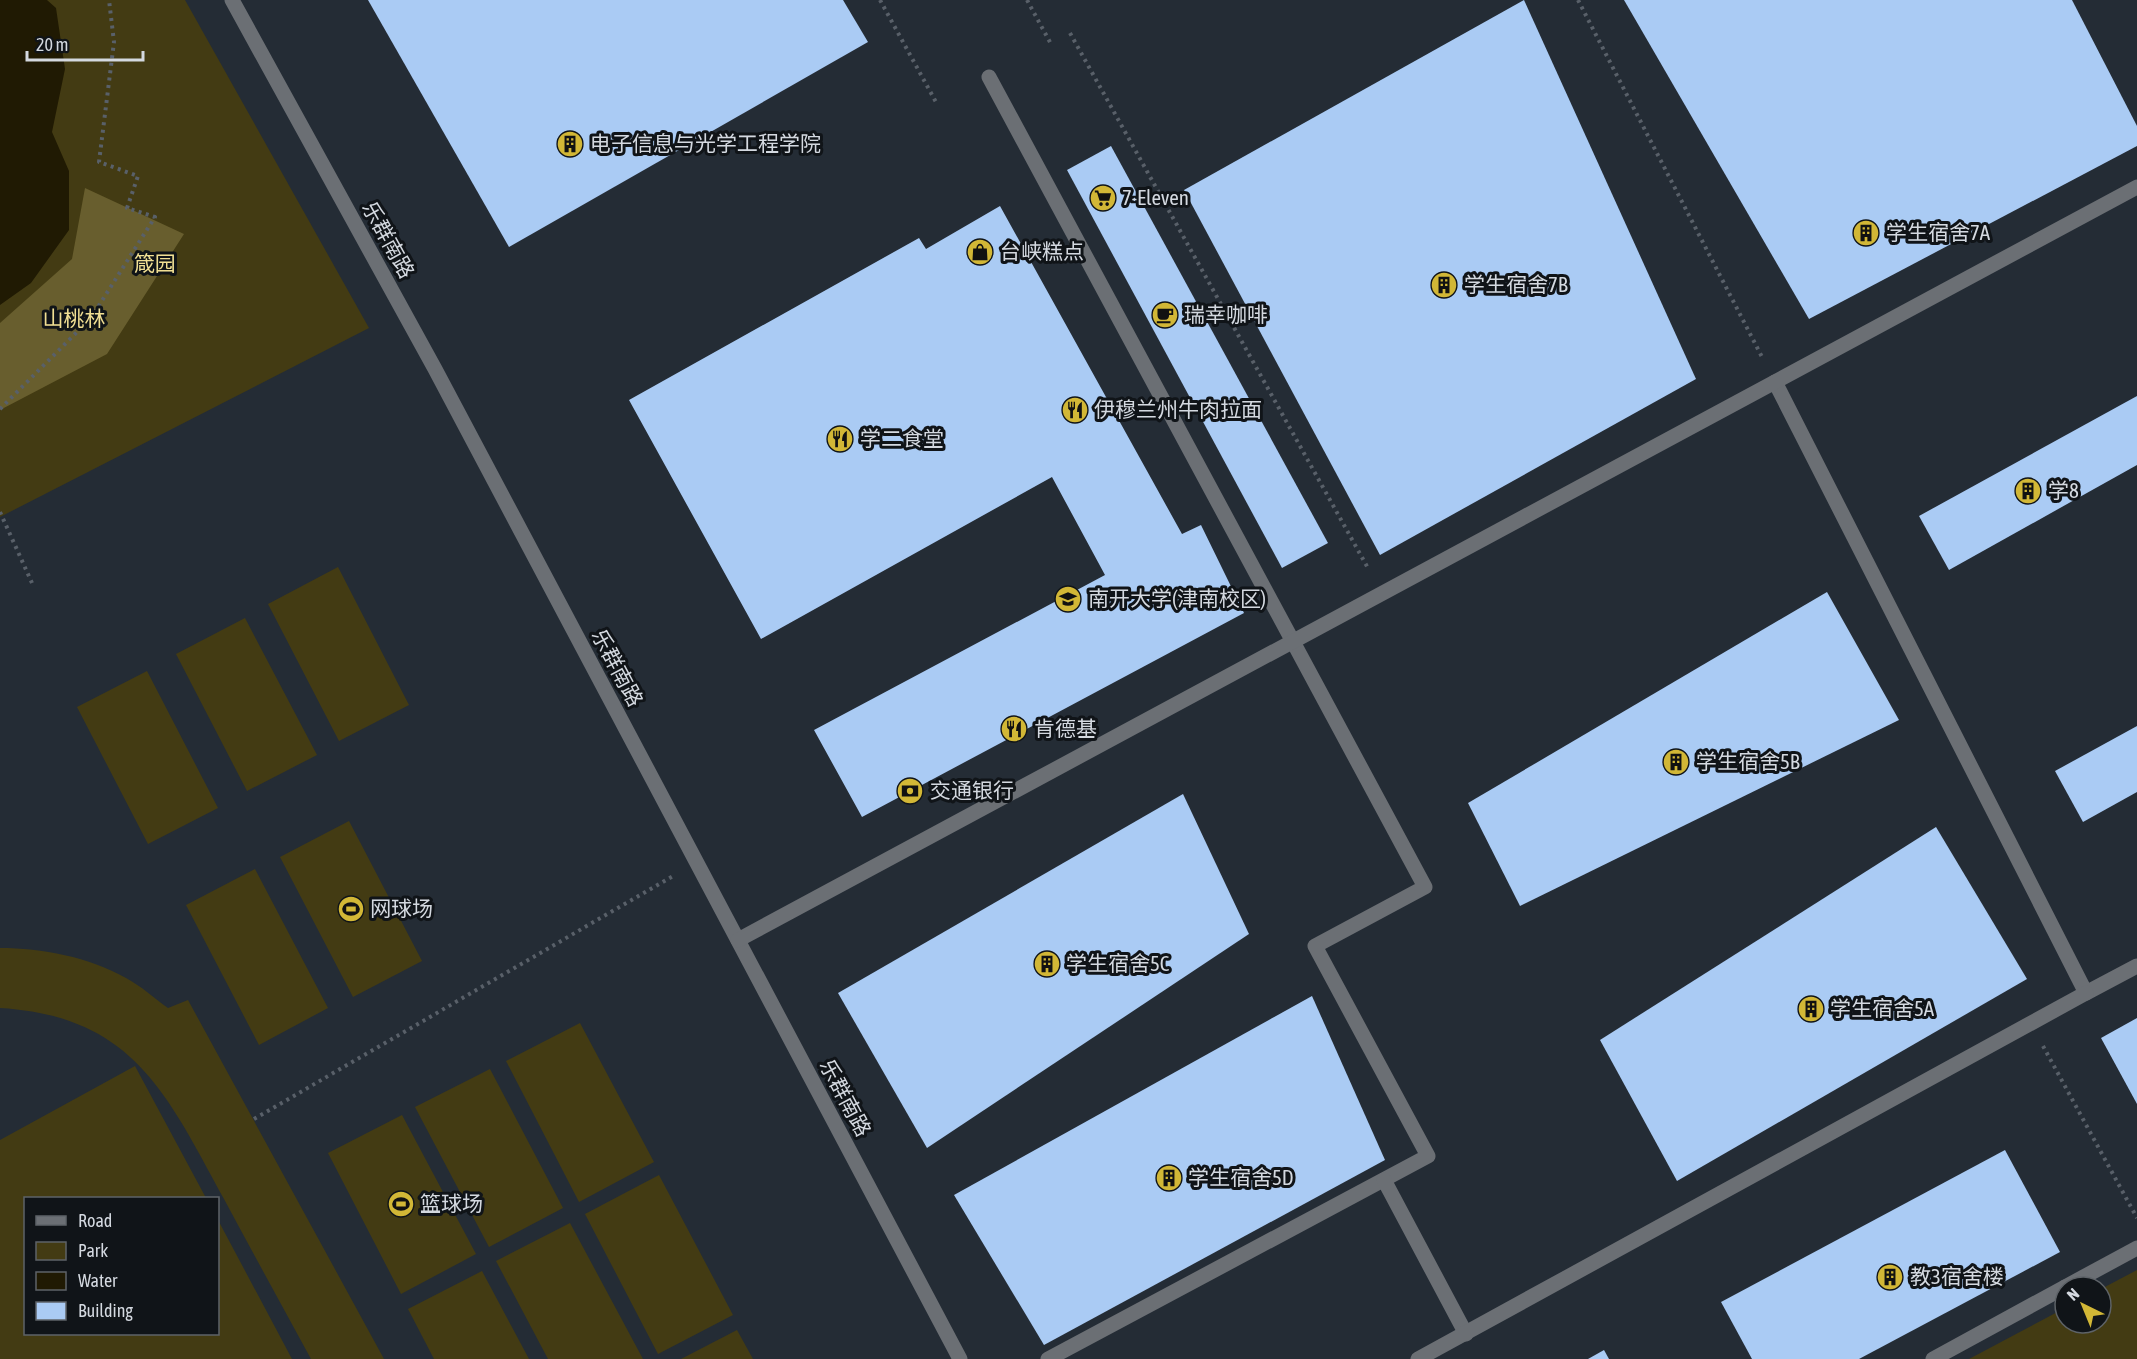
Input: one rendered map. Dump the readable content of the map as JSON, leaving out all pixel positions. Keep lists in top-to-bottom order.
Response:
{
  "streets": {
    "street": ["乐群南路"]
  },
  "parks": ["箴园", "山桃林"],
  "places": {
    "building": [
      "电子信息与光学工程学院",
      "学生宿舍7A",
      "学生宿舍7B",
      "学8",
      "学生宿舍5B",
      "学生宿舍5C",
      "学生宿舍5A",
      "学生宿舍5D",
      "教3宿舍楼"
    ],
    "supermarket": ["7-Eleven"],
    "shop": ["台峡糕点"],
    "cafe": ["瑞幸咖啡"],
    "restaurant": ["伊穆兰州牛肉拉面", "学二食堂", "肯德基"],
    "school or university": ["南开大学(津南校区)"],
    "bank": ["交通银行"],
    "sports": ["网球场", "篮球场"]
  },
  "legend": [
    "Road",
    "Park",
    "Water",
    "Building"
  ],
  "scale_bar": "20 m",
  "north": "top left"
}
